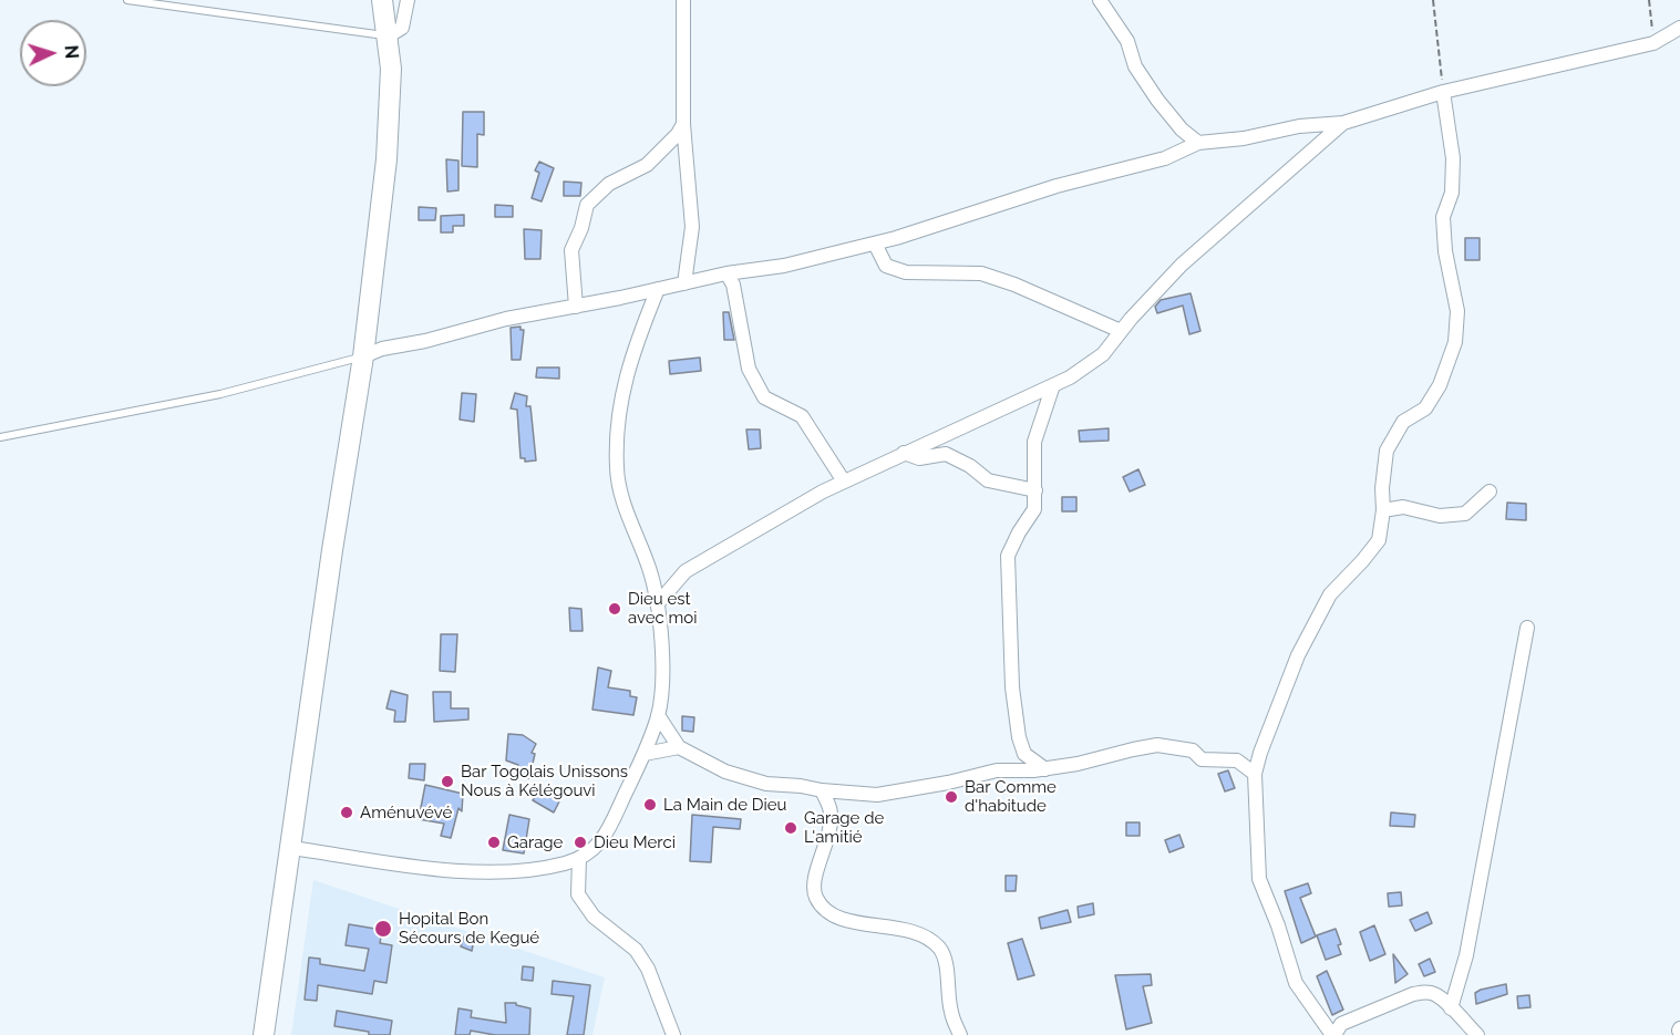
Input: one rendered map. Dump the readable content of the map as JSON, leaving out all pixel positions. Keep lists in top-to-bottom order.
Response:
{
  "places": [
    "Dieu est avec moi",
    "Bar Togolais Unissons Nous à Kélégouvi",
    "Bar Comme d'habitude",
    "La Main de Dieu",
    "Aménuvévé",
    "Garage de L'amitié",
    "Garage",
    "Dieu Merci",
    "Hopital Bon Sécours de Kegué"
  ],
  "north": "right"
}
